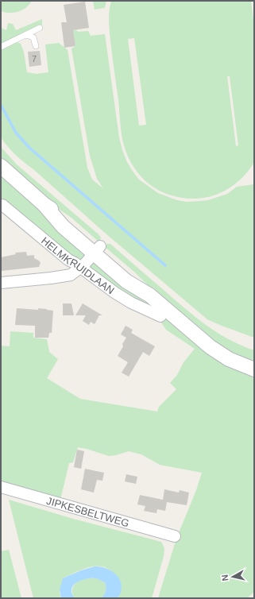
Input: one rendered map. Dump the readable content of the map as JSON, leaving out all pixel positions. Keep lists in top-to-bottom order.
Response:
{
  "streets": {
    "street": ["HELMKRUIDLAAN", "JIPKESBELTWEG"]
  },
  "house_numbers": ["7"],
  "north": "left"
}
